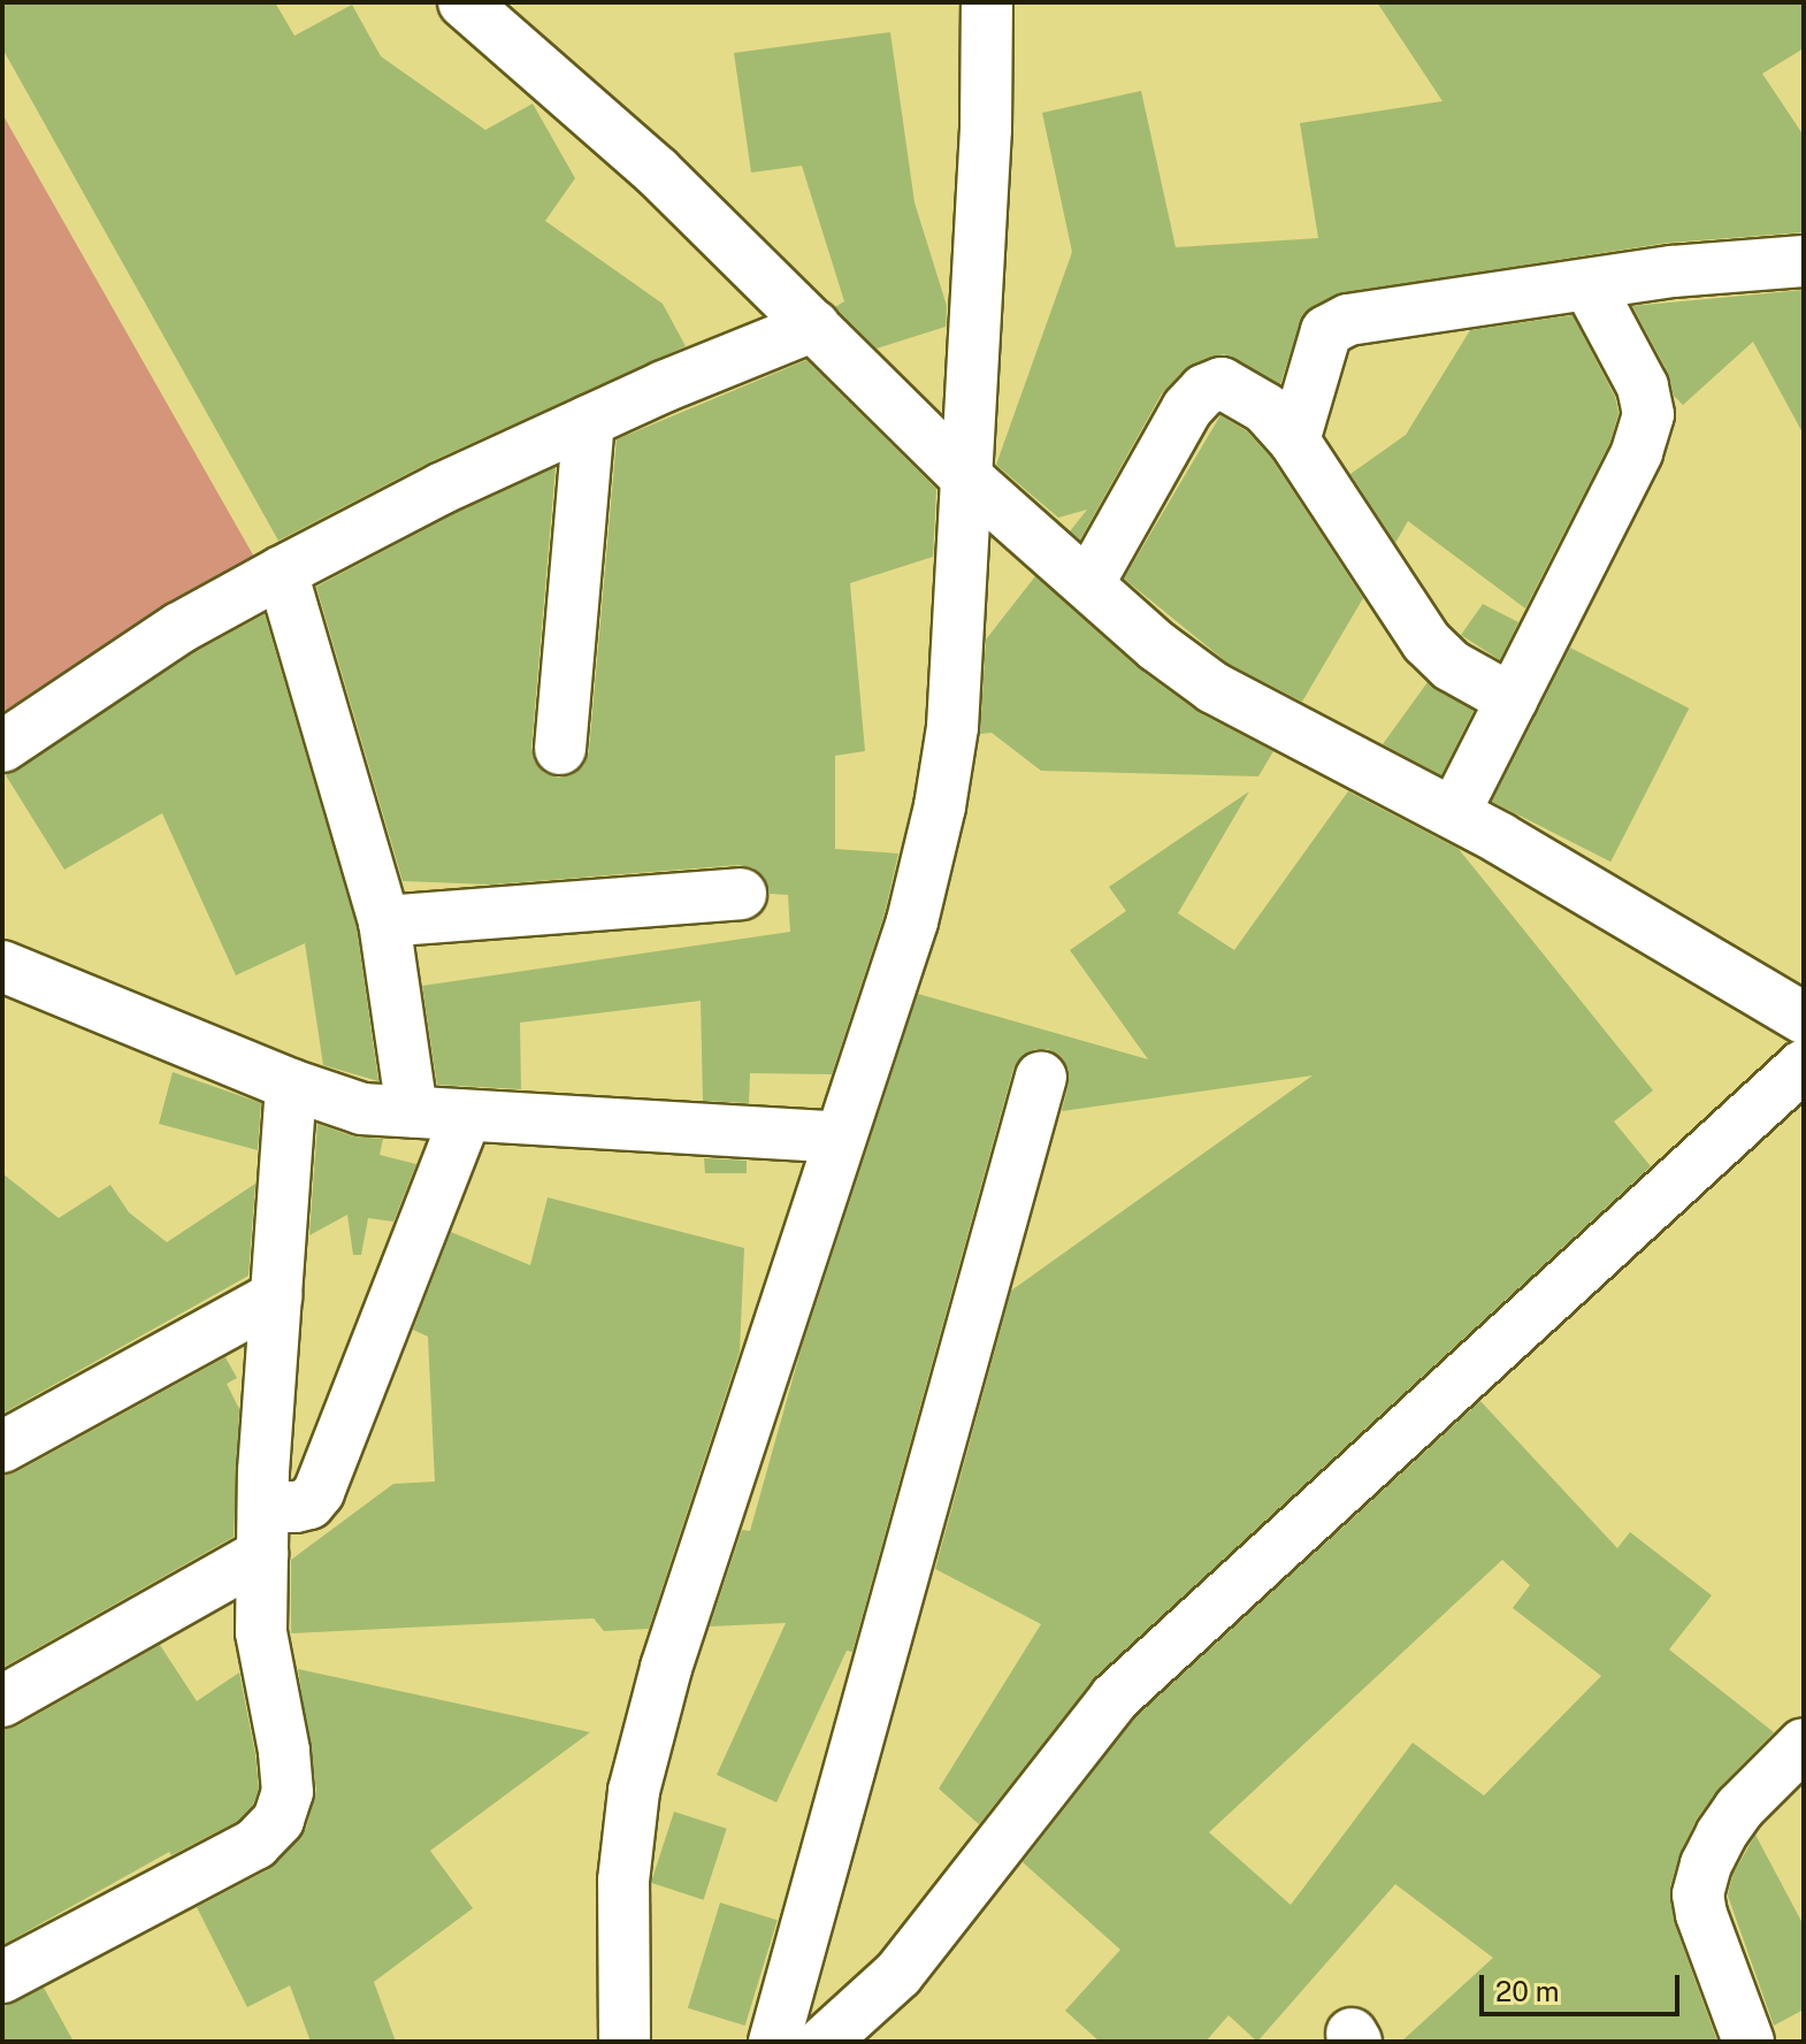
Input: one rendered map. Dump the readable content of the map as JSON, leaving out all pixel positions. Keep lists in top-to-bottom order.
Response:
{
  "scale_bar": "20 m"
}
